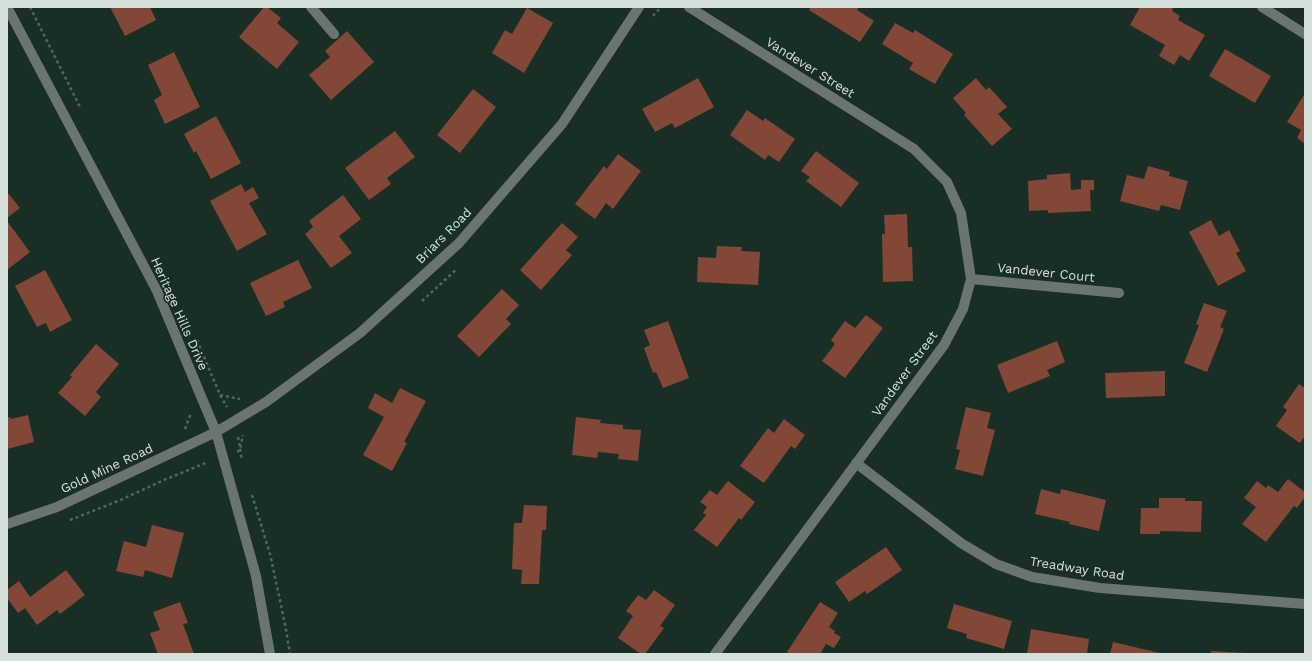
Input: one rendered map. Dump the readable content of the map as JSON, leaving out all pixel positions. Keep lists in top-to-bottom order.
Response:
{
  "streets": {
    "street": [
      "Vandever Street",
      "Briars Road",
      "Vandever Court",
      "Heritage Hills Drive",
      "Gold Mine Road",
      "Treadway Road"
    ]
  },
  "crossings": [
    ["Vandever Street", "Vandever Court"],
    ["Vandever Street", "Treadway Road"],
    ["Briars Road", "Heritage Hills Drive"],
    ["Briars Road", "Gold Mine Road"],
    ["Heritage Hills Drive", "Gold Mine Road"]
  ]
}
